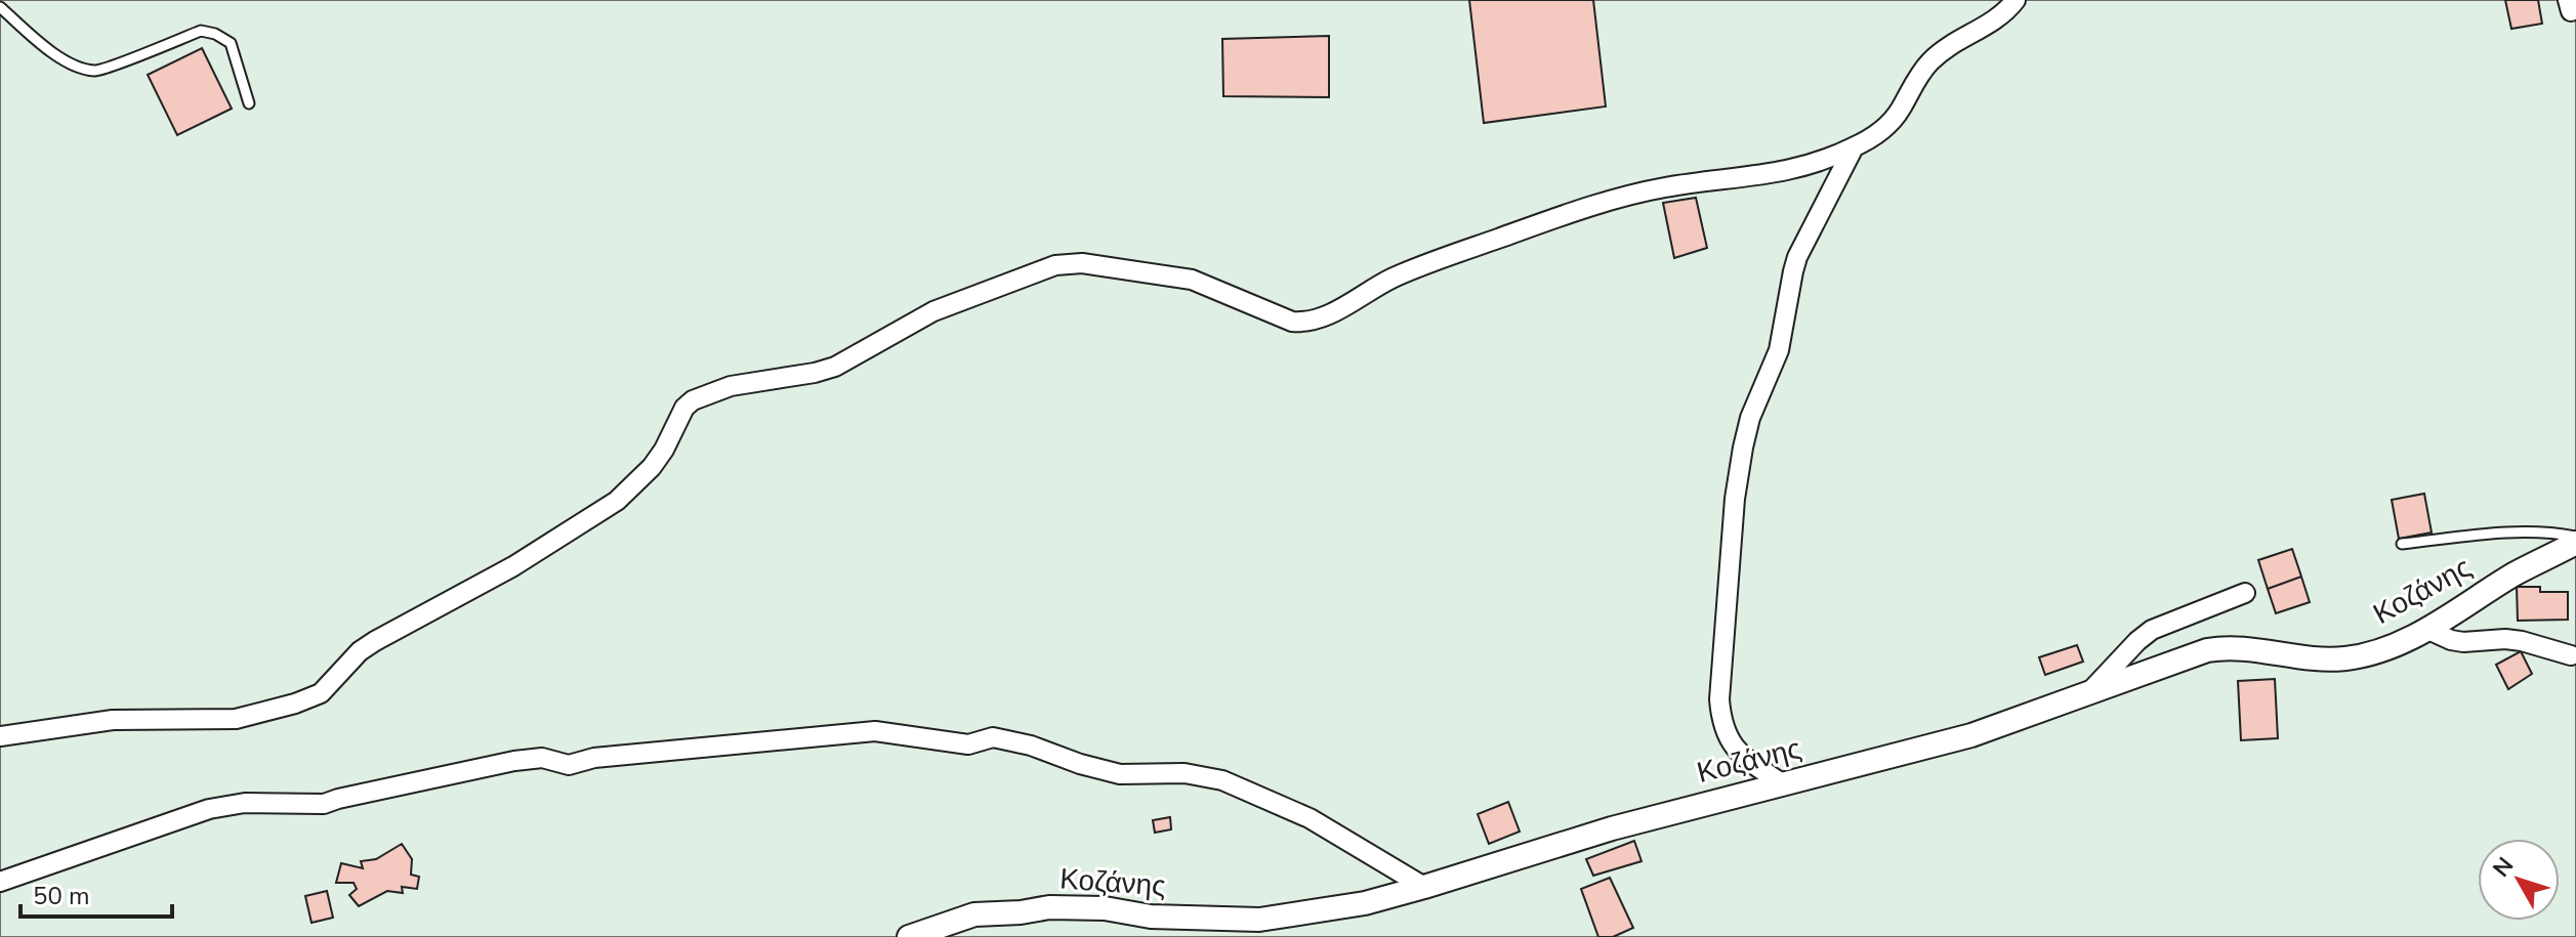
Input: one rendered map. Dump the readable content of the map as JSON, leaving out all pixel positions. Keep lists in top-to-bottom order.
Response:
{
  "streets": {
    "street": ["Κοζάνης"]
  },
  "scale_bar": "50 m",
  "north": "top left"
}
